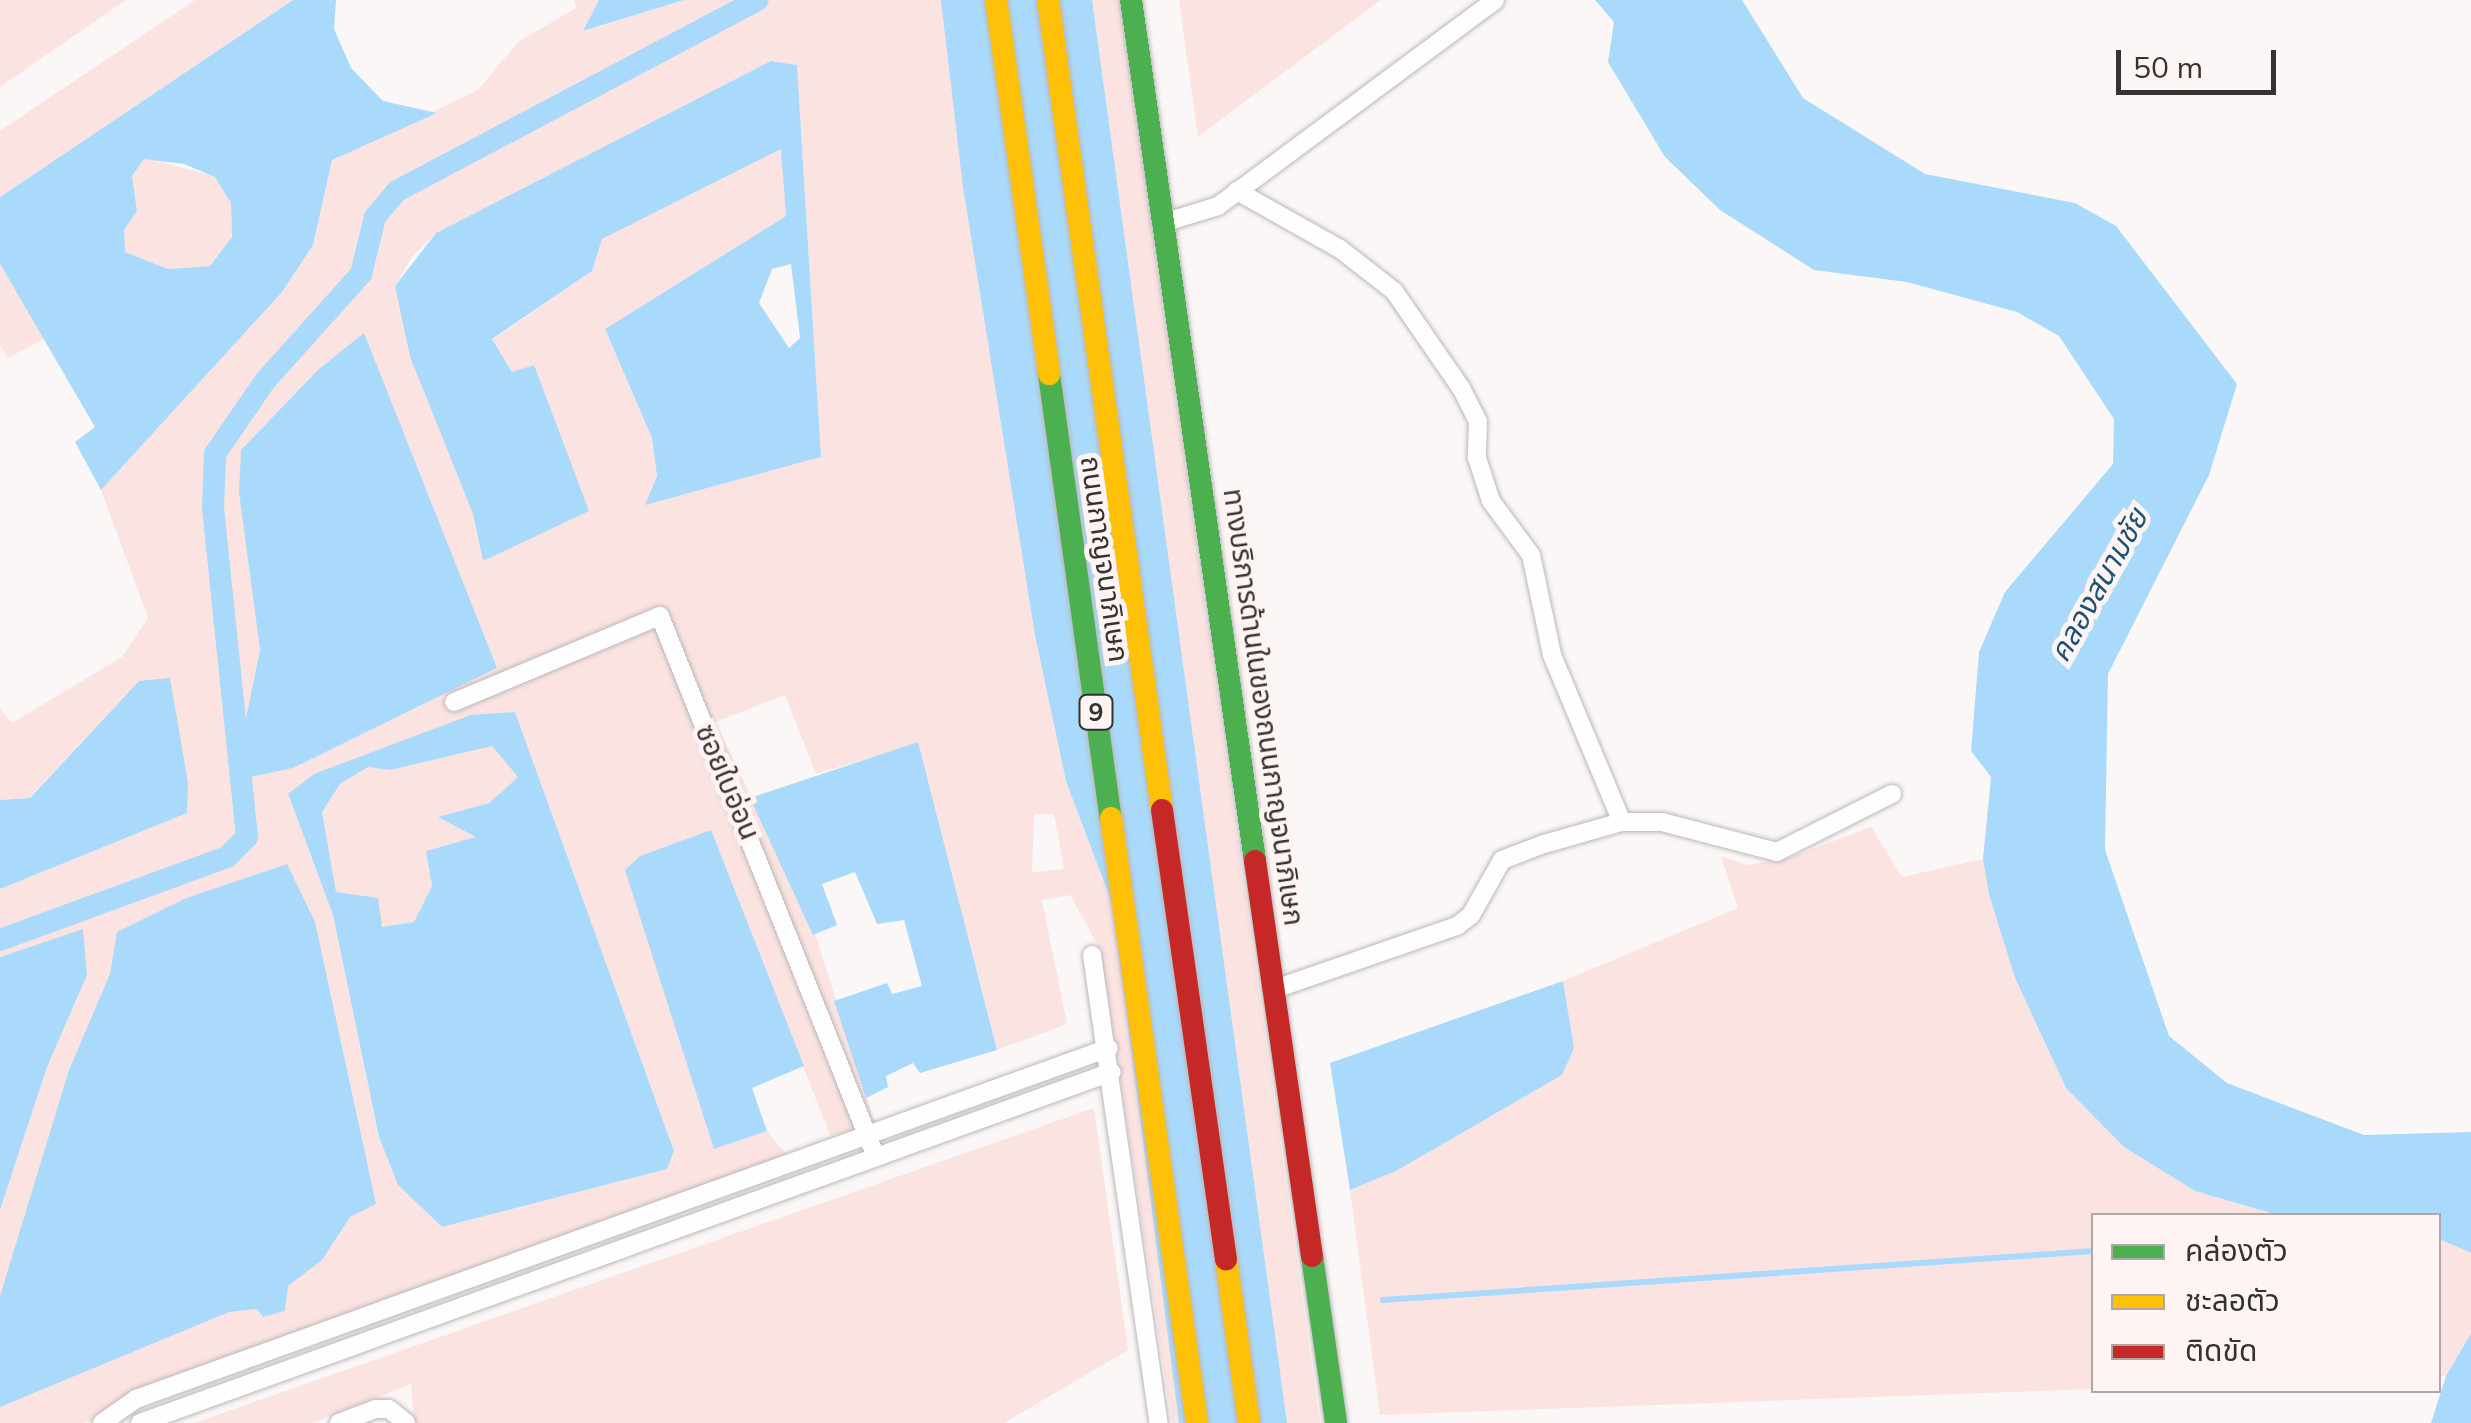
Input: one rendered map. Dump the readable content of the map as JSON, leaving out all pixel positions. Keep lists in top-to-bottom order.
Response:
{
  "streets": {
    "main road": ["ถนนกาญจนาภิเษก", "ทางบริการด้านในของถนนกาญจนาภิเษก", "9"],
    "street": ["ซอยใบอ่อน"]
  },
  "water": ["คลองสนามชัย"],
  "legend": ["คล่องตัว", "ชะลอตัว", "ติดขัด"],
  "scale_bar": "50 m"
}
